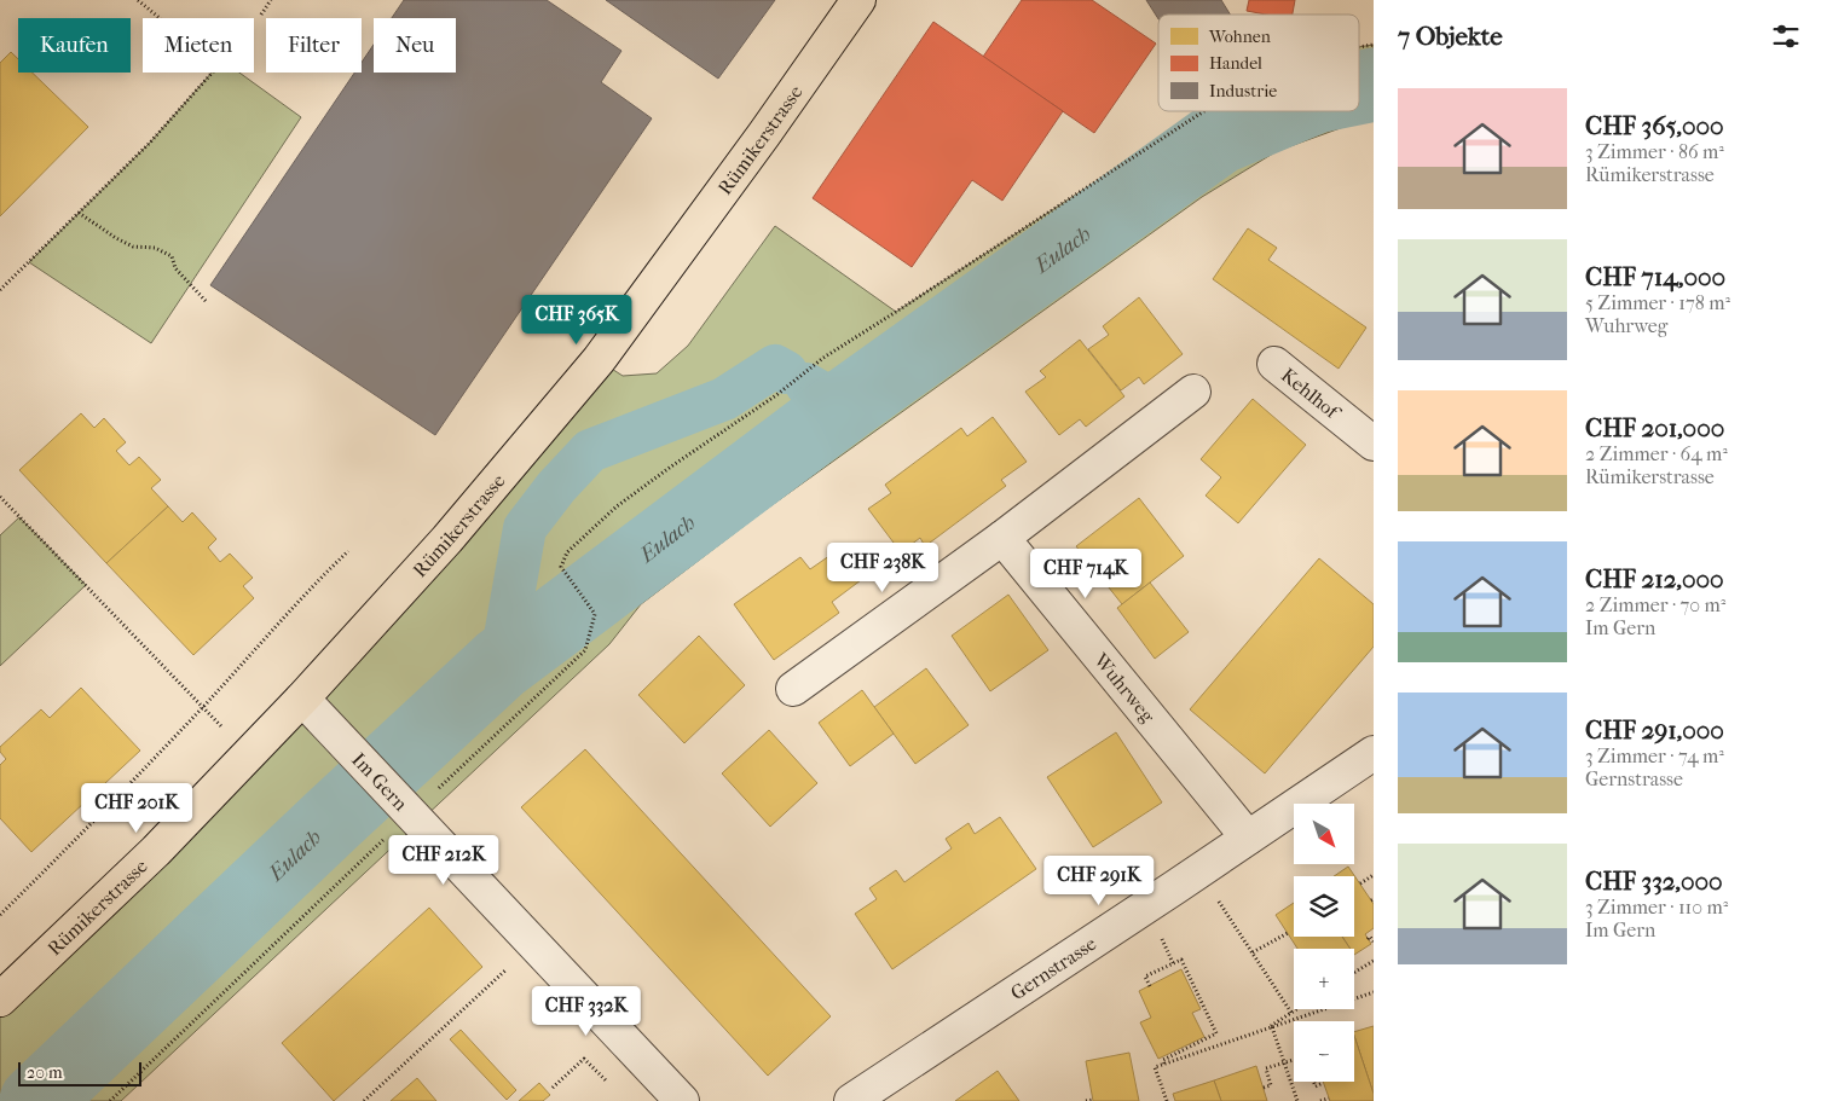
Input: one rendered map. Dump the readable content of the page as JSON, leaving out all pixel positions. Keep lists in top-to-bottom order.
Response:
{
  "streets": {
    "main road": ["Rümikerstrasse"],
    "street": [
      "Kehlhof",
      "Wuhrweg",
      "Im Gern",
      "Gernstrasse"
    ]
  },
  "crossings": [
    ["Rümikerstrasse", "Im Gern"],
    ["Wuhrweg", "Gernstrasse"]
  ],
  "water": ["Eulach"],
  "legend": ["Wohnen", "Handel", "Industrie"],
  "scale_bar": "20 m",
  "north": "bottom right",
  "page": {
    "heading": "7 Objekte",
    "chip": [
      "Kaufen",
      "Mieten",
      "Filter",
      "Neu"
    ],
    "list": [
      {
        "name": "CHF 365,000",
        "note": "3 Zimmer · 86 m² · Rümikerstrasse"
      },
      {
        "name": "CHF 714,000",
        "note": "5 Zimmer · 178 m² · Wuhrweg"
      },
      {
        "name": "CHF 201,000",
        "note": "2 Zimmer · 64 m² · Rümikerstrasse"
      },
      {
        "name": "CHF 212,000",
        "note": "2 Zimmer · 70 m² · Im Gern"
      },
      {
        "name": "CHF 291,000",
        "note": "3 Zimmer · 74 m² · Gernstrasse"
      },
      {
        "name": "CHF 332,000",
        "note": "3 Zimmer · 110 m² · Im Gern"
      }
    ],
    "price": [
      "CHF 365K",
      "CHF 238K",
      "CHF 714K",
      "CHF 201K",
      "CHF 212K",
      "CHF 291K",
      "CHF 332K"
    ],
    "map_buttons": ["+", "−"],
    "scale": "20 m"
  }
}
